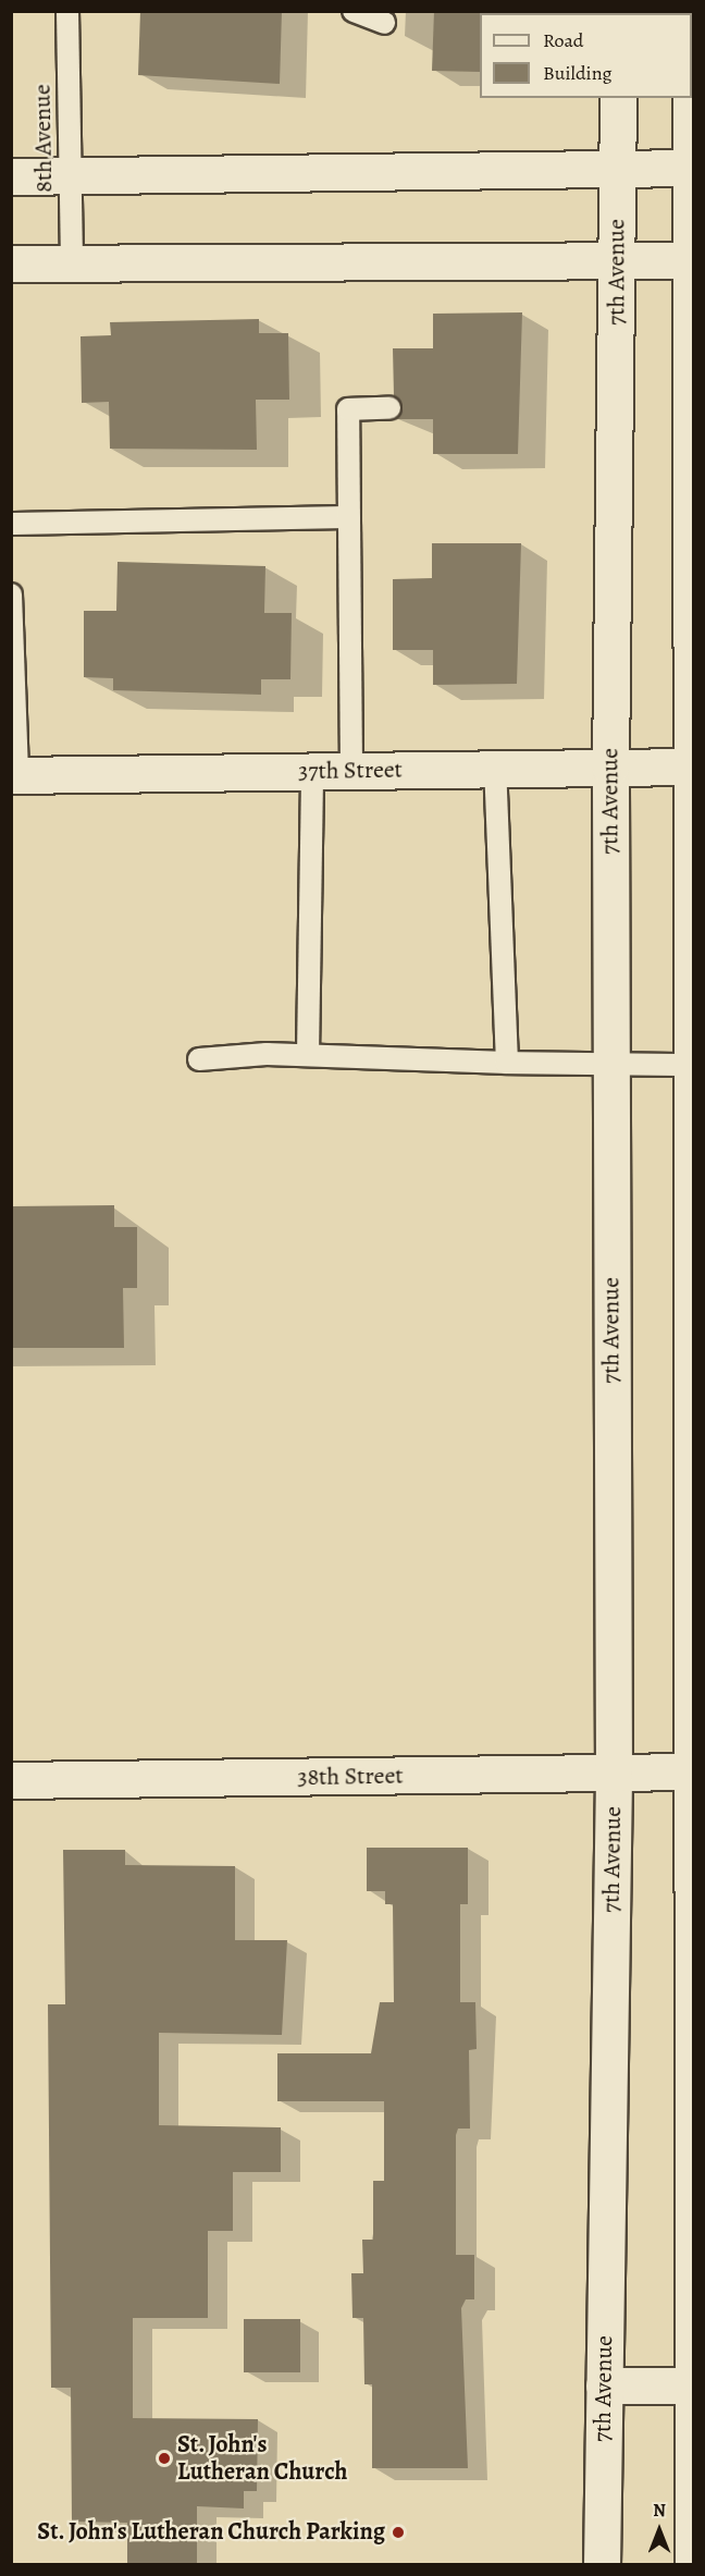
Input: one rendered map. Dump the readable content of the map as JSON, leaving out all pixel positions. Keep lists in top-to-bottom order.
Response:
{
  "streets": {
    "street": ["7th Avenue", "37th Street", "38th Street"],
    "lane": ["8th Avenue"]
  },
  "crossings": [
    ["7th Avenue", "37th Street"],
    ["7th Avenue", "38th Street"]
  ],
  "places": ["St. John's Lutheran Church", "St. John's Lutheran Church Parking"],
  "legend": ["Road", "Building"],
  "north": "top"
}
